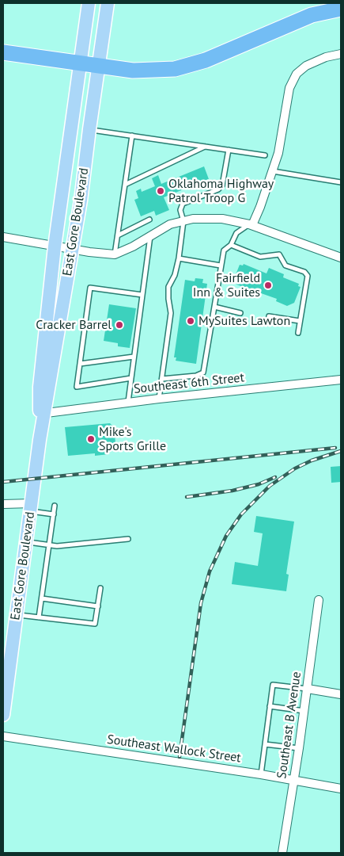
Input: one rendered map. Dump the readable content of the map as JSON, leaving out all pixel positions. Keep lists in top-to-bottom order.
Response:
{
  "streets": {
    "main road": ["East Gore Boulevard"],
    "street": ["Southeast 6th Street", "Southeast B Avenue", "Southeast Wallock Street"]
  },
  "crossings": [
    ["East Gore Boulevard", "Southeast 6th Street"],
    ["Southeast B Avenue", "Southeast Wallock Street"]
  ],
  "places": [
    "Oklahoma Highway Patrol Troop G",
    "Fairfield Inn & Suites",
    "MySuites Lawton",
    "Cracker Barrel",
    "Mike's Sports Grille"
  ]
}
